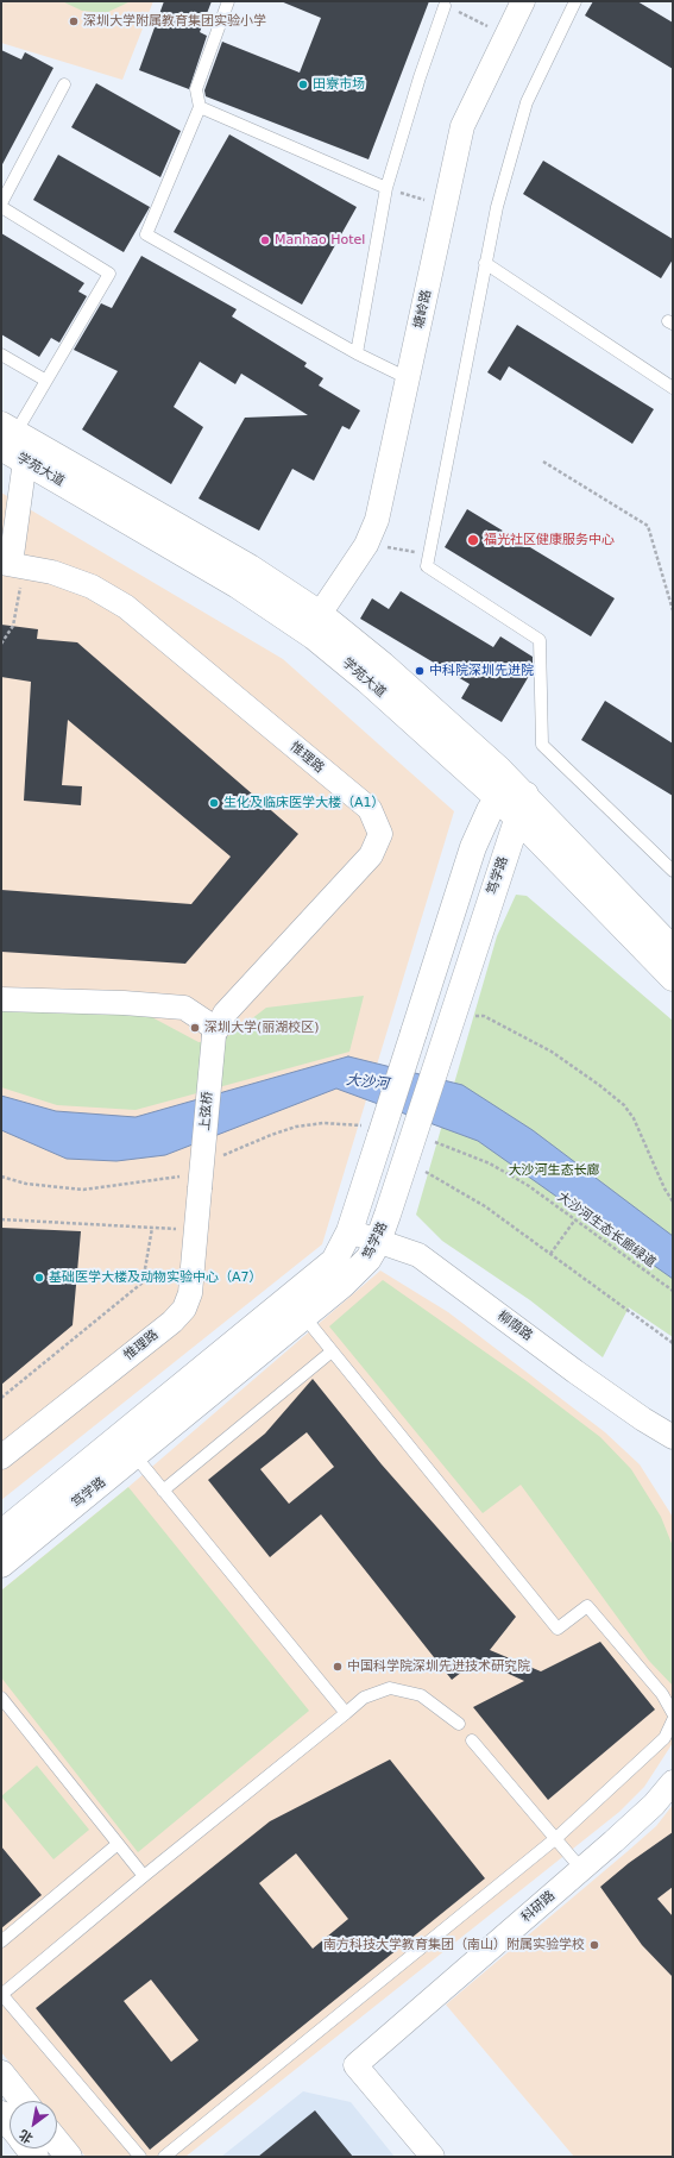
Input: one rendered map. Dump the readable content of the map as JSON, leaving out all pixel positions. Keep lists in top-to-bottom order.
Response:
{
  "streets": {
    "street": [
      "塘岭路",
      "学苑大道",
      "惟理路",
      "笃学路",
      "上弦桥",
      "柳荫路",
      "科研路"
    ],
    "path": ["大沙河生态长廊绿道"]
  },
  "crossings": [
    ["塘岭路", "学苑大道"],
    ["学苑大道", "笃学路"],
    ["惟理路", "上弦桥"],
    ["笃学路", "大沙河生态长廊绿道"],
    ["笃学路", "柳荫路"]
  ],
  "water": ["大沙河"],
  "parks": ["大沙河生态长廊"],
  "places": [
    "深圳大学附属教育集团实验小学",
    "田寮市场",
    "Manhao Hotel",
    "福光社区健康服务中心",
    "中科院深圳先进院",
    "生化及临床医学大楼（A1）",
    "深圳大学(丽湖校区)",
    "基础医学大楼及动物实验中心（A7）",
    "中国科学院深圳先进技术研究院",
    "南方科技大学教育集团（南山）附属实验学校"
  ],
  "north": "bottom left"
}
